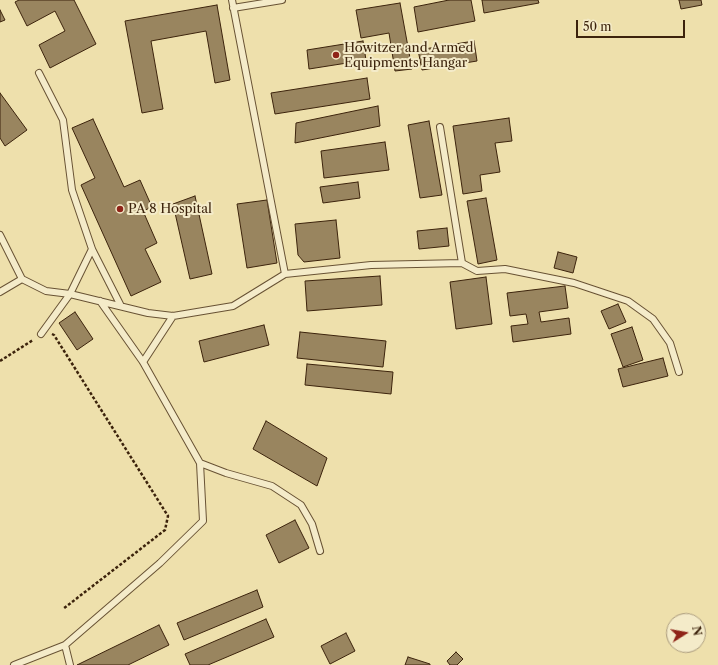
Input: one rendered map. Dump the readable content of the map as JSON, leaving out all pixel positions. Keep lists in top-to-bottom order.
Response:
{
  "places": ["Howitzer and Armed Equipments Hangar", "PA 8 Hospital"],
  "scale_bar": "50 m",
  "north": "right"
}
